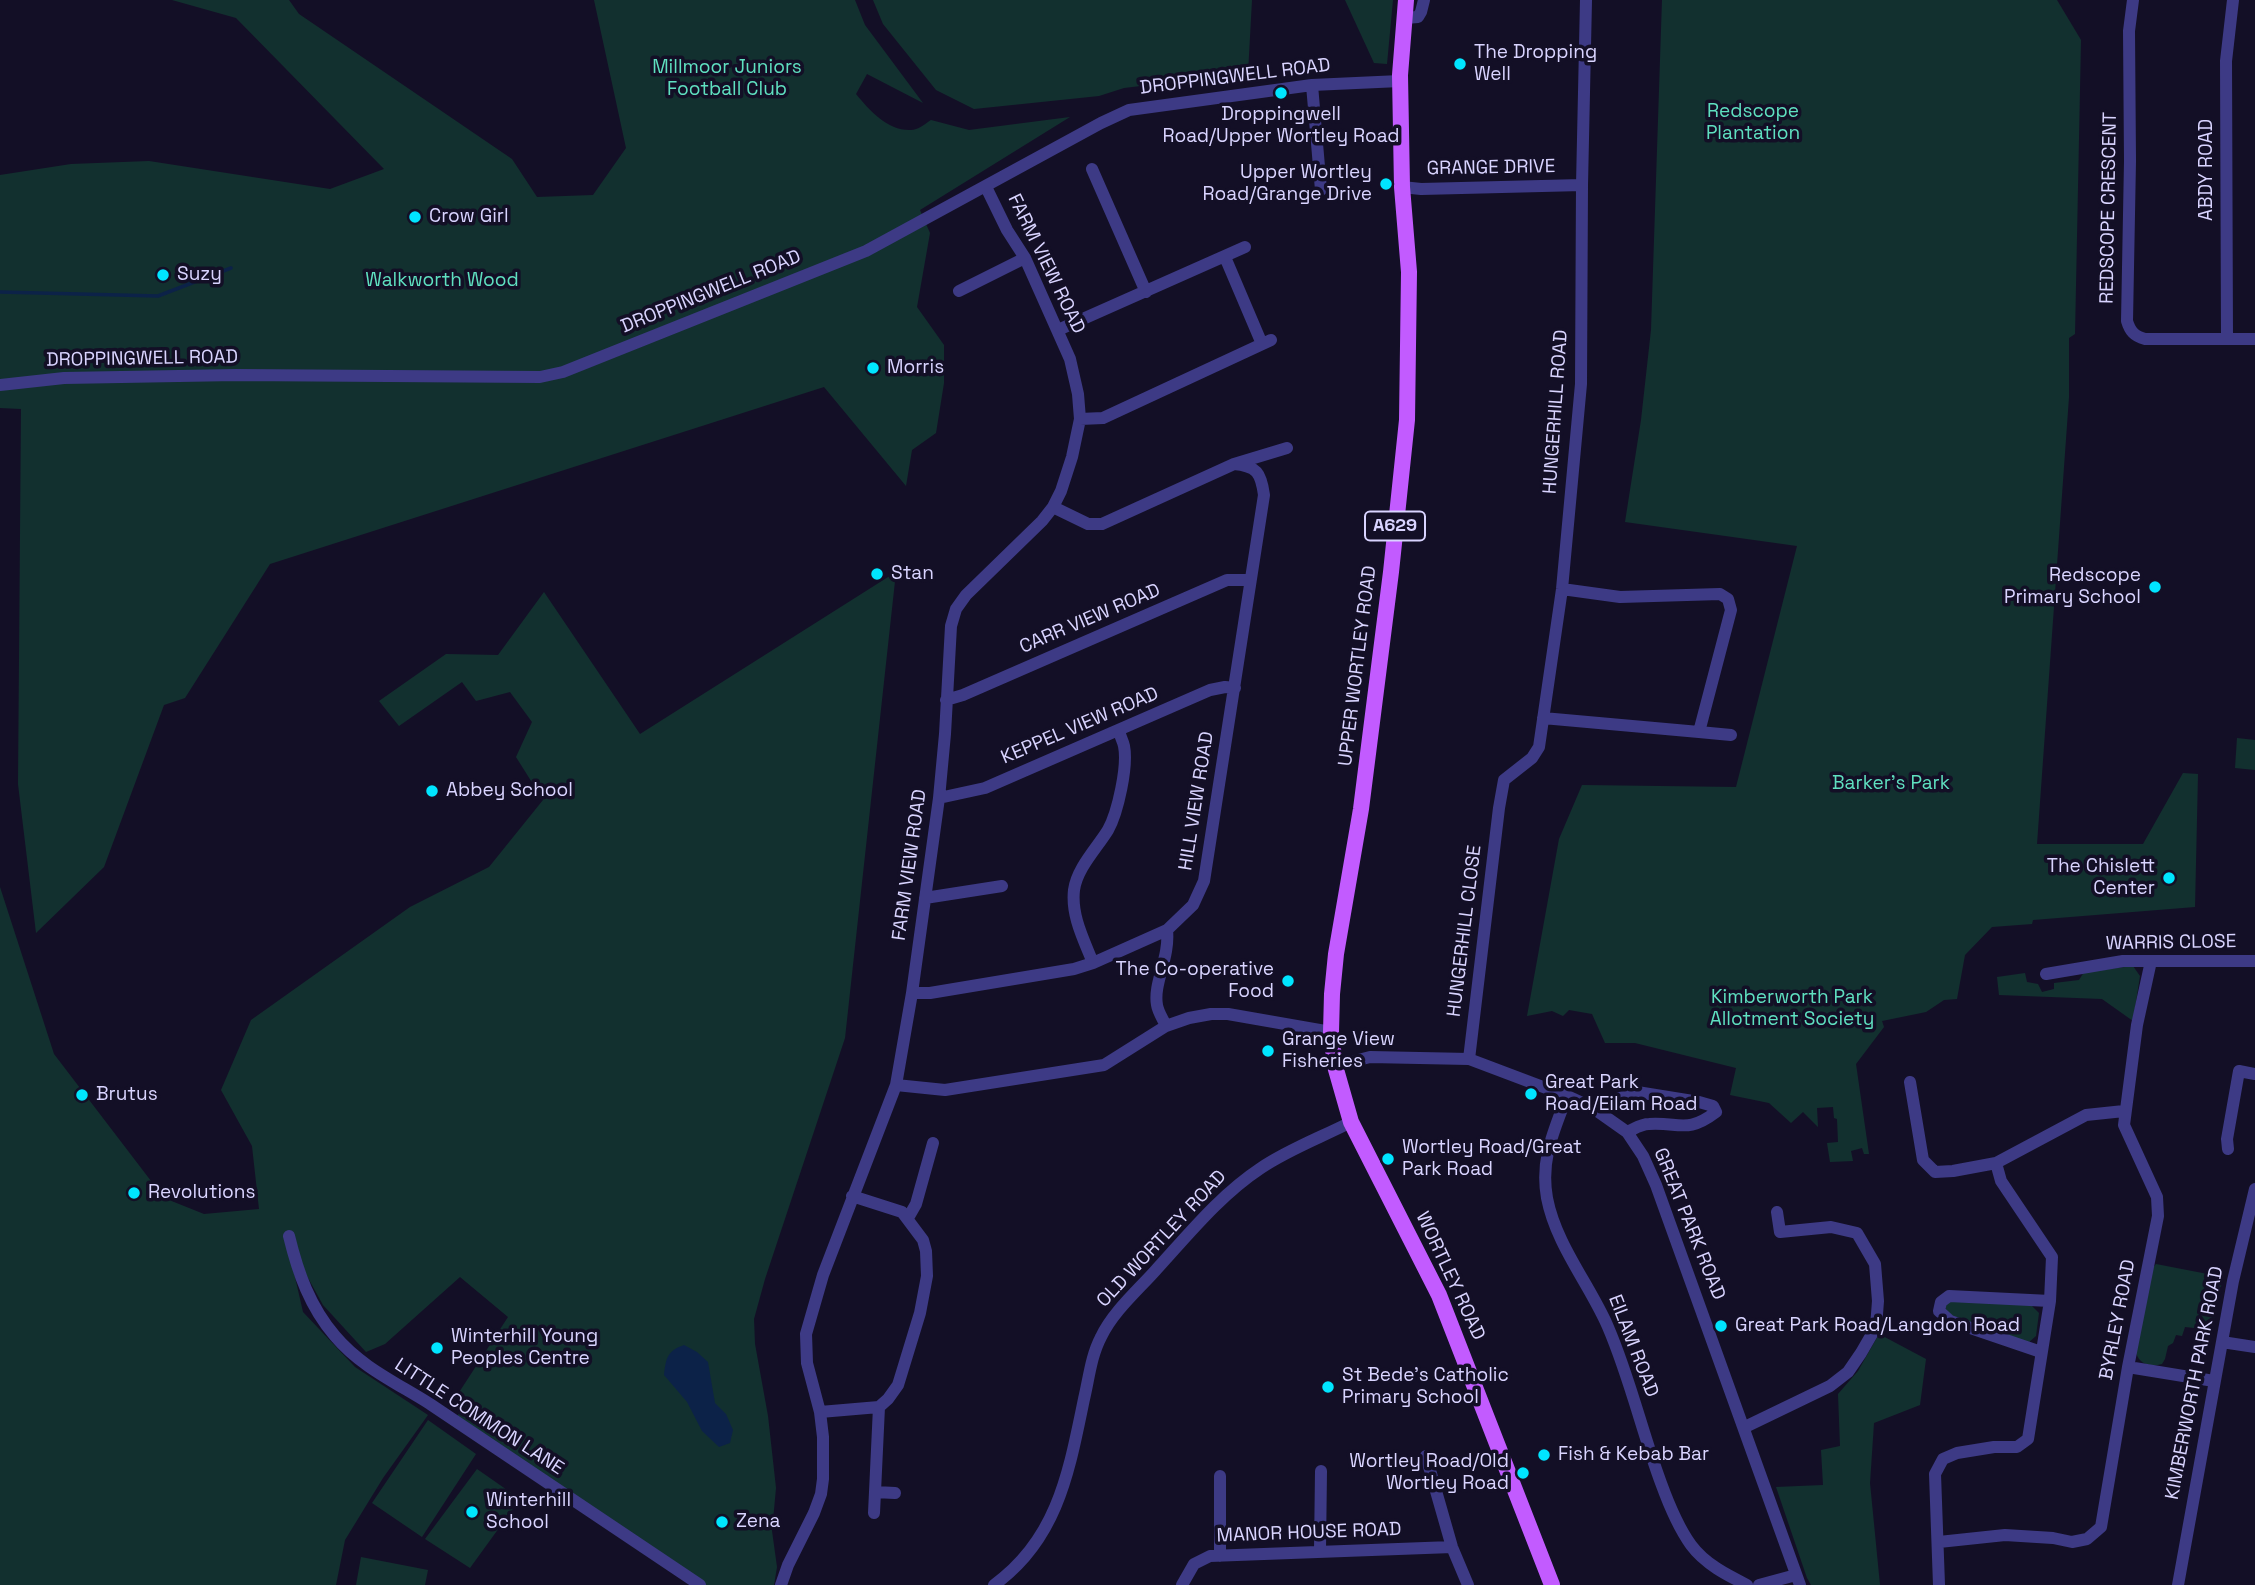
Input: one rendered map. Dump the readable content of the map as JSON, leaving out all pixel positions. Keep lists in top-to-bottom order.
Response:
{
  "streets": {
    "main road": ["A629", "UPPER WORTLEY ROAD", "WORTLEY ROAD"],
    "street": [
      "DROPPINGWELL ROAD",
      "GRANGE DRIVE",
      "ABDY ROAD",
      "REDSCOPE CRESCENT",
      "FARM VIEW ROAD",
      "HUNGERHILL ROAD",
      "CARR VIEW ROAD",
      "KEPPEL VIEW ROAD",
      "HILL VIEW ROAD",
      "HUNGERHILL CLOSE",
      "WARRIS CLOSE",
      "GREAT PARK ROAD",
      "OLD WORTLEY ROAD",
      "BYRLEY ROAD",
      "EILAM ROAD",
      "KIMBERWORTH PARK ROAD",
      "LITTLE COMMON LANE",
      "MANOR HOUSE ROAD"
    ]
  },
  "crossings": [
    ["DROPPINGWELL ROAD", "FARM VIEW ROAD"],
    ["DROPPINGWELL ROAD", "UPPER WORTLEY ROAD"],
    ["GRANGE DRIVE", "HUNGERHILL ROAD"],
    ["GRANGE DRIVE", "UPPER WORTLEY ROAD"],
    ["ABDY ROAD", "REDSCOPE CRESCENT"],
    ["FARM VIEW ROAD", "CARR VIEW ROAD"],
    ["FARM VIEW ROAD", "KEPPEL VIEW ROAD"],
    ["FARM VIEW ROAD", "HILL VIEW ROAD"],
    ["HUNGERHILL ROAD", "HUNGERHILL CLOSE"],
    ["CARR VIEW ROAD", "HILL VIEW ROAD"],
    ["UPPER WORTLEY ROAD", "GREAT PARK ROAD"],
    ["UPPER WORTLEY ROAD", "WORTLEY ROAD"],
    ["KEPPEL VIEW ROAD", "HILL VIEW ROAD"],
    ["HUNGERHILL CLOSE", "GREAT PARK ROAD"],
    ["WARRIS CLOSE", "BYRLEY ROAD"],
    ["GREAT PARK ROAD", "WORTLEY ROAD"],
    ["GREAT PARK ROAD", "EILAM ROAD"],
    ["OLD WORTLEY ROAD", "WORTLEY ROAD"]
  ],
  "parks": [
    "Millmoor Juniors Football Club",
    "Redscope Plantation",
    "Walkworth Wood",
    "Barker's Park",
    "Kimberworth Park Allotment Society"
  ],
  "places": [
    "The Dropping Well",
    "Droppingwell Road/Upper Wortley Road",
    "Upper Wortley Road/Grange Drive",
    "Crow Girl",
    "Suzy",
    "Morris",
    "Stan",
    "Redscope Primary School",
    "Abbey School",
    "The Chislett Center",
    "The Co-operative Food",
    "Grange View Fisheries",
    "Great Park Road/Eilam Road",
    "Brutus",
    "Wortley Road/Great Park Road",
    "Revolutions",
    "Great Park Road/Langdon Road",
    "Winterhill Young Peoples Centre",
    "St Bede's Catholic Primary School",
    "Fish & Kebab Bar",
    "Wortley Road/Old Wortley Road",
    "Winterhill School",
    "Zena"
  ]
}
